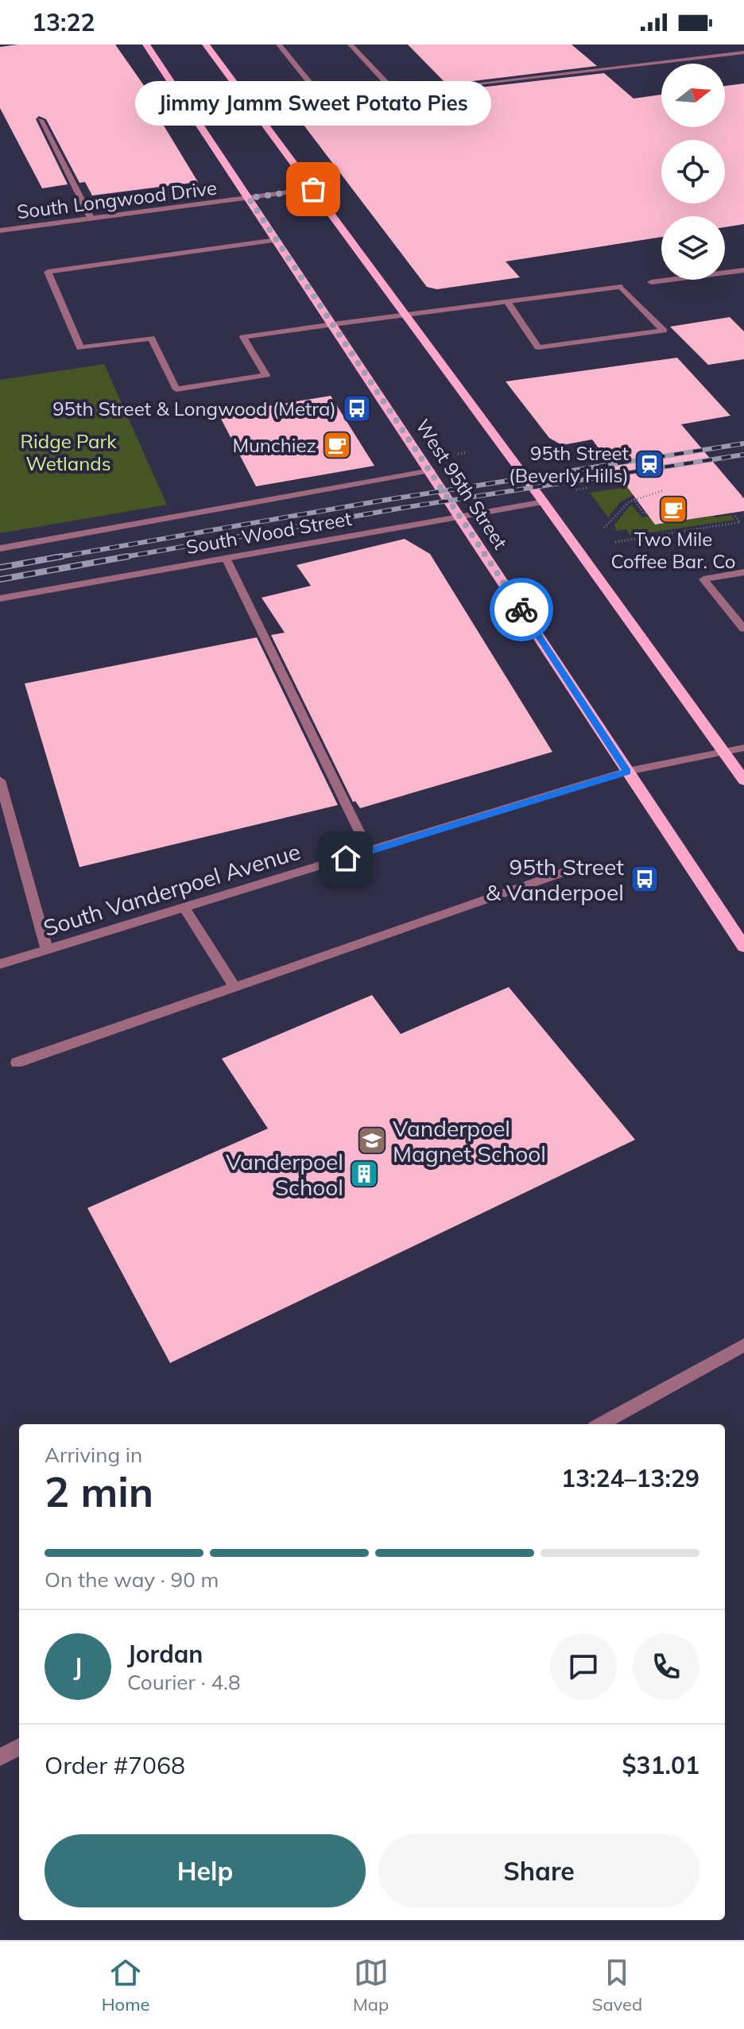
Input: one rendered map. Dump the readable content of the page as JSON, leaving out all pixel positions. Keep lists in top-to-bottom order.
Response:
{
  "streets": {
    "main road": ["West 95th Street"],
    "street": ["South Longwood Drive", "South Wood Street", "South Vanderpoel Avenue"]
  },
  "crossings": [
    ["South Longwood Drive", "West 95th Street"],
    ["West 95th Street", "South Wood Street"],
    ["West 95th Street", "South Vanderpoel Avenue"]
  ],
  "parks": ["Ridge Park Wetlands"],
  "places": {
    "other": ["Jimmy Jamm Sweet Potato Pies"],
    "bus stop": ["95th Street & Longwood (Metra)", "95th Street & Vanderpoel"],
    "cafe": ["Munchiez", "Two Mile Coffee Bar. Co"],
    "station": ["95th Street (Beverly Hills)"],
    "school or university": ["Vanderpoel Magnet School"],
    "building": ["Vanderpoel School"]
  },
  "north": "right",
  "page": {
    "status": "13:22",
    "bubble": "Jimmy Jamm Sweet Potato Pies",
    "heading": ["2 min", "Arriving in", "13:24–13:29"],
    "panel": [
      "Jordan",
      "Courier · 4.8",
      "Order #7068",
      "$31.01"
    ],
    "bar": "On the way · 90 m",
    "round": "J",
    "buttons": ["Help", "Share"],
    "tabs": ["Home", "Map", "Saved"]
  }
}
